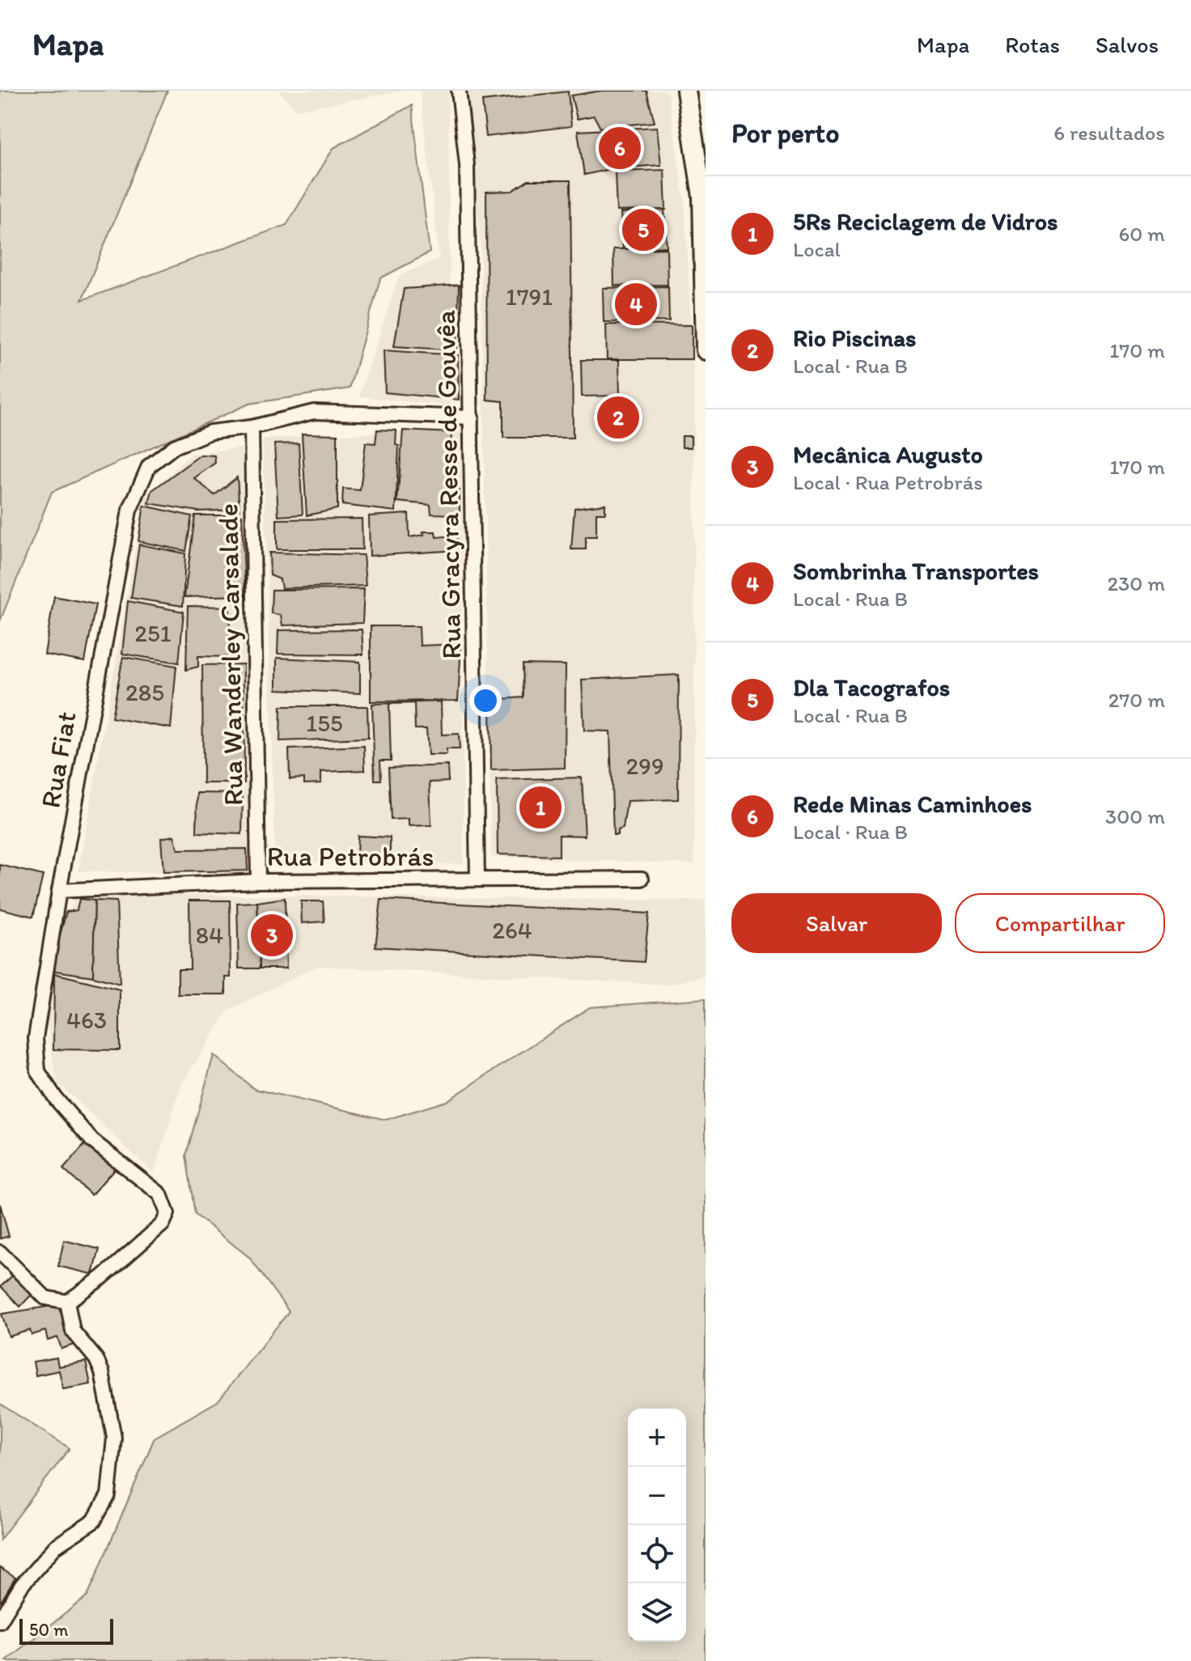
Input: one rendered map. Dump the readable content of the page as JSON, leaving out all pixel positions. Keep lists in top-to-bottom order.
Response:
{
  "streets": {
    "street": [
      "Rua Gracyra Resse de Gouvêa",
      "Rua Wanderley Carsalade",
      "Rua Fiat",
      "Rua Petrobrás"
    ]
  },
  "crossings": [
    ["Rua Gracyra Resse de Gouvêa", "Rua Fiat"],
    ["Rua Gracyra Resse de Gouvêa", "Rua Petrobrás"],
    ["Rua Wanderley Carsalade", "Rua Fiat"],
    ["Rua Wanderley Carsalade", "Rua Petrobrás"],
    ["Rua Fiat", "Rua Petrobrás"]
  ],
  "house_numbers": [
    "1791",
    "251",
    "285",
    "155",
    "299",
    "264",
    "84",
    "463"
  ],
  "scale_bar": "50 m",
  "page": {
    "header": "Mapa",
    "nav": ["Mapa", "Rotas", "Salvos"],
    "heading": ["Por perto", "6 resultados"],
    "pins": [
      "6",
      "5",
      "4",
      "2",
      "1",
      "3"
    ],
    "list": [
      {
        "mark": "1",
        "name": "5Rs Reciclagem de Vidros",
        "note": "Local",
        "value": "60 m"
      },
      {
        "mark": "2",
        "name": "Rio Piscinas",
        "note": "Local · Rua B",
        "value": "170 m"
      },
      {
        "mark": "3",
        "name": "Mecânica Augusto",
        "note": "Local · Rua Petrobrás",
        "value": "170 m"
      },
      {
        "mark": "4",
        "name": "Sombrinha Transportes",
        "note": "Local · Rua B",
        "value": "230 m"
      },
      {
        "mark": "5",
        "name": "Dla Tacografos",
        "note": "Local · Rua B",
        "value": "270 m"
      },
      {
        "mark": "6",
        "name": "Rede Minas Caminhoes",
        "note": "Local · Rua B",
        "value": "300 m"
      }
    ],
    "buttons": ["Salvar", "Compartilhar"],
    "map_buttons": ["+", "−"],
    "scale": "50 m"
  }
}
